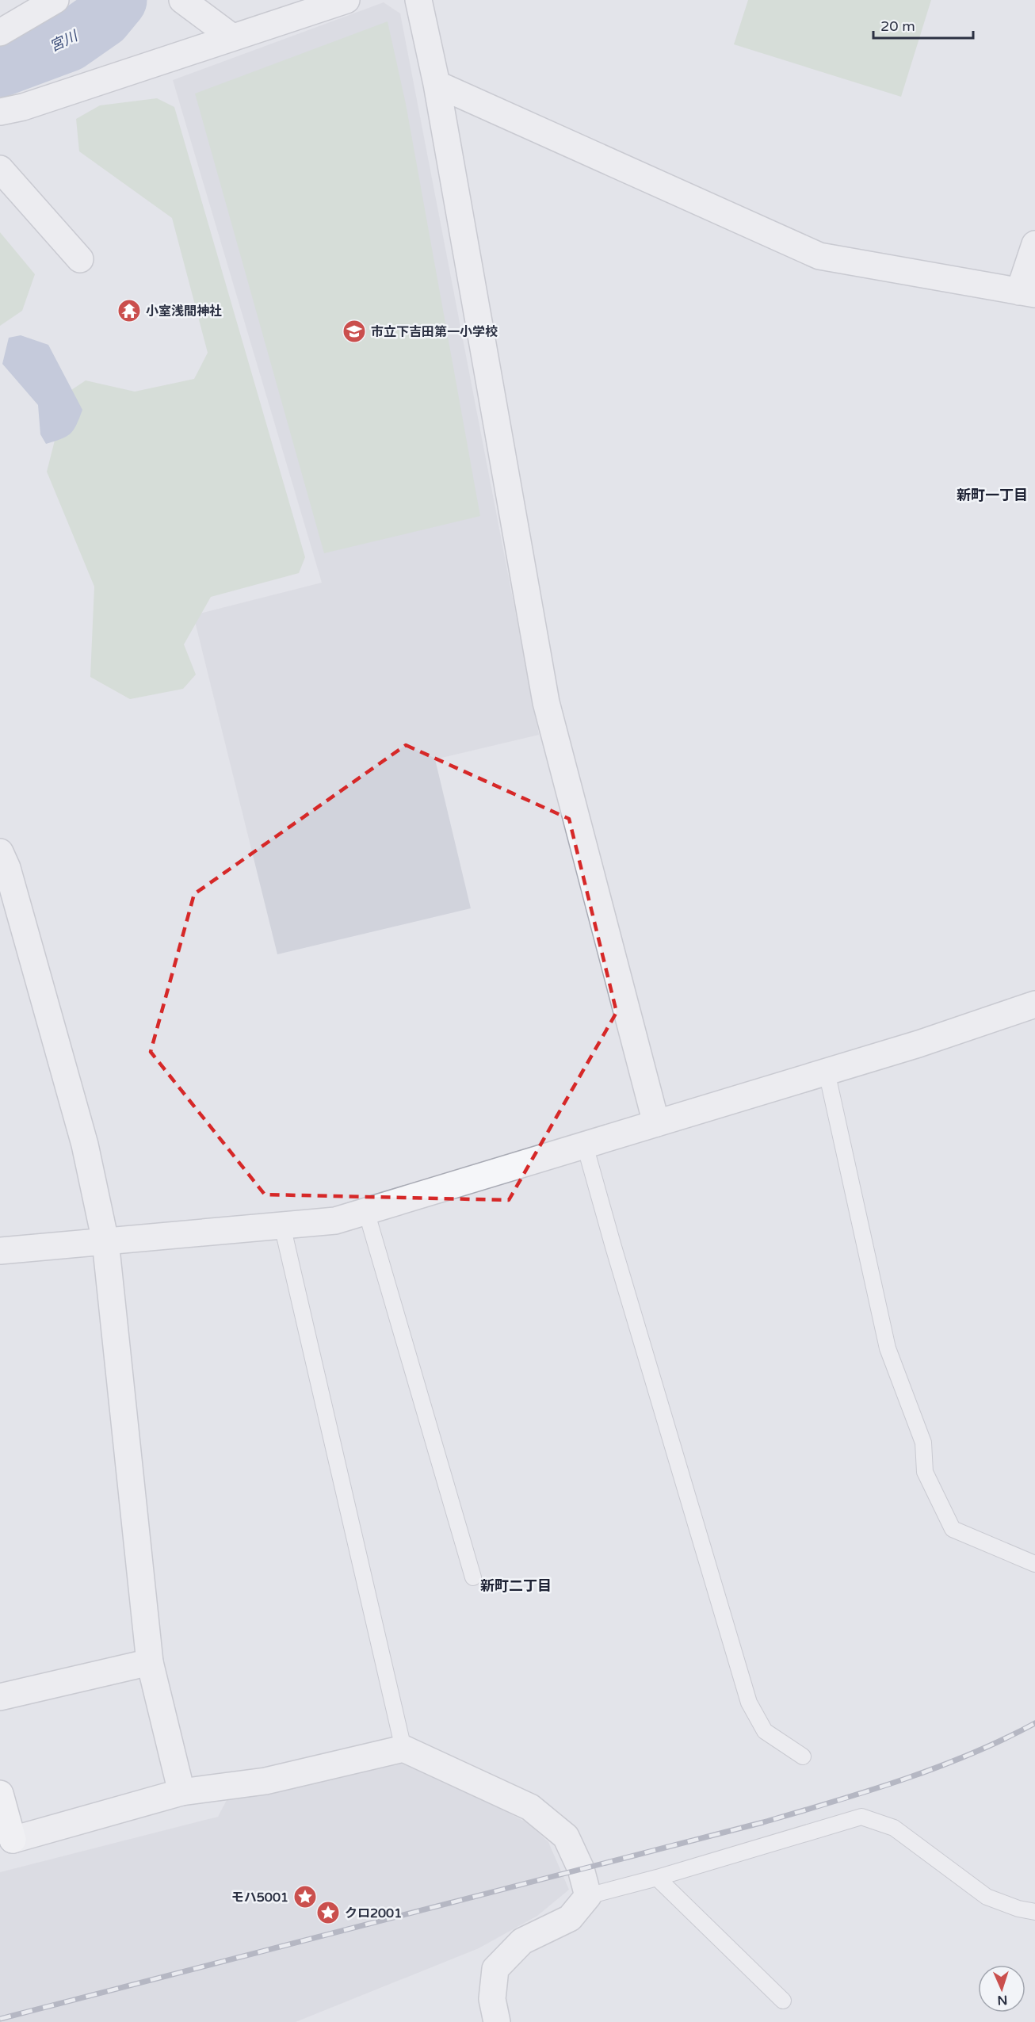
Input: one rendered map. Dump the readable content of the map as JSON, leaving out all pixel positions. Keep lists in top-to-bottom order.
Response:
{
  "districts": ["新町一丁目", "新町二丁目"],
  "water": ["宮川"],
  "places": {
    "temple": ["小室浅間神社"],
    "school or university": ["市立下吉田第一小学校"],
    "place": ["モハ5001", "クロ2001"]
  },
  "scale_bar": "20 m",
  "north": "bottom"
}
